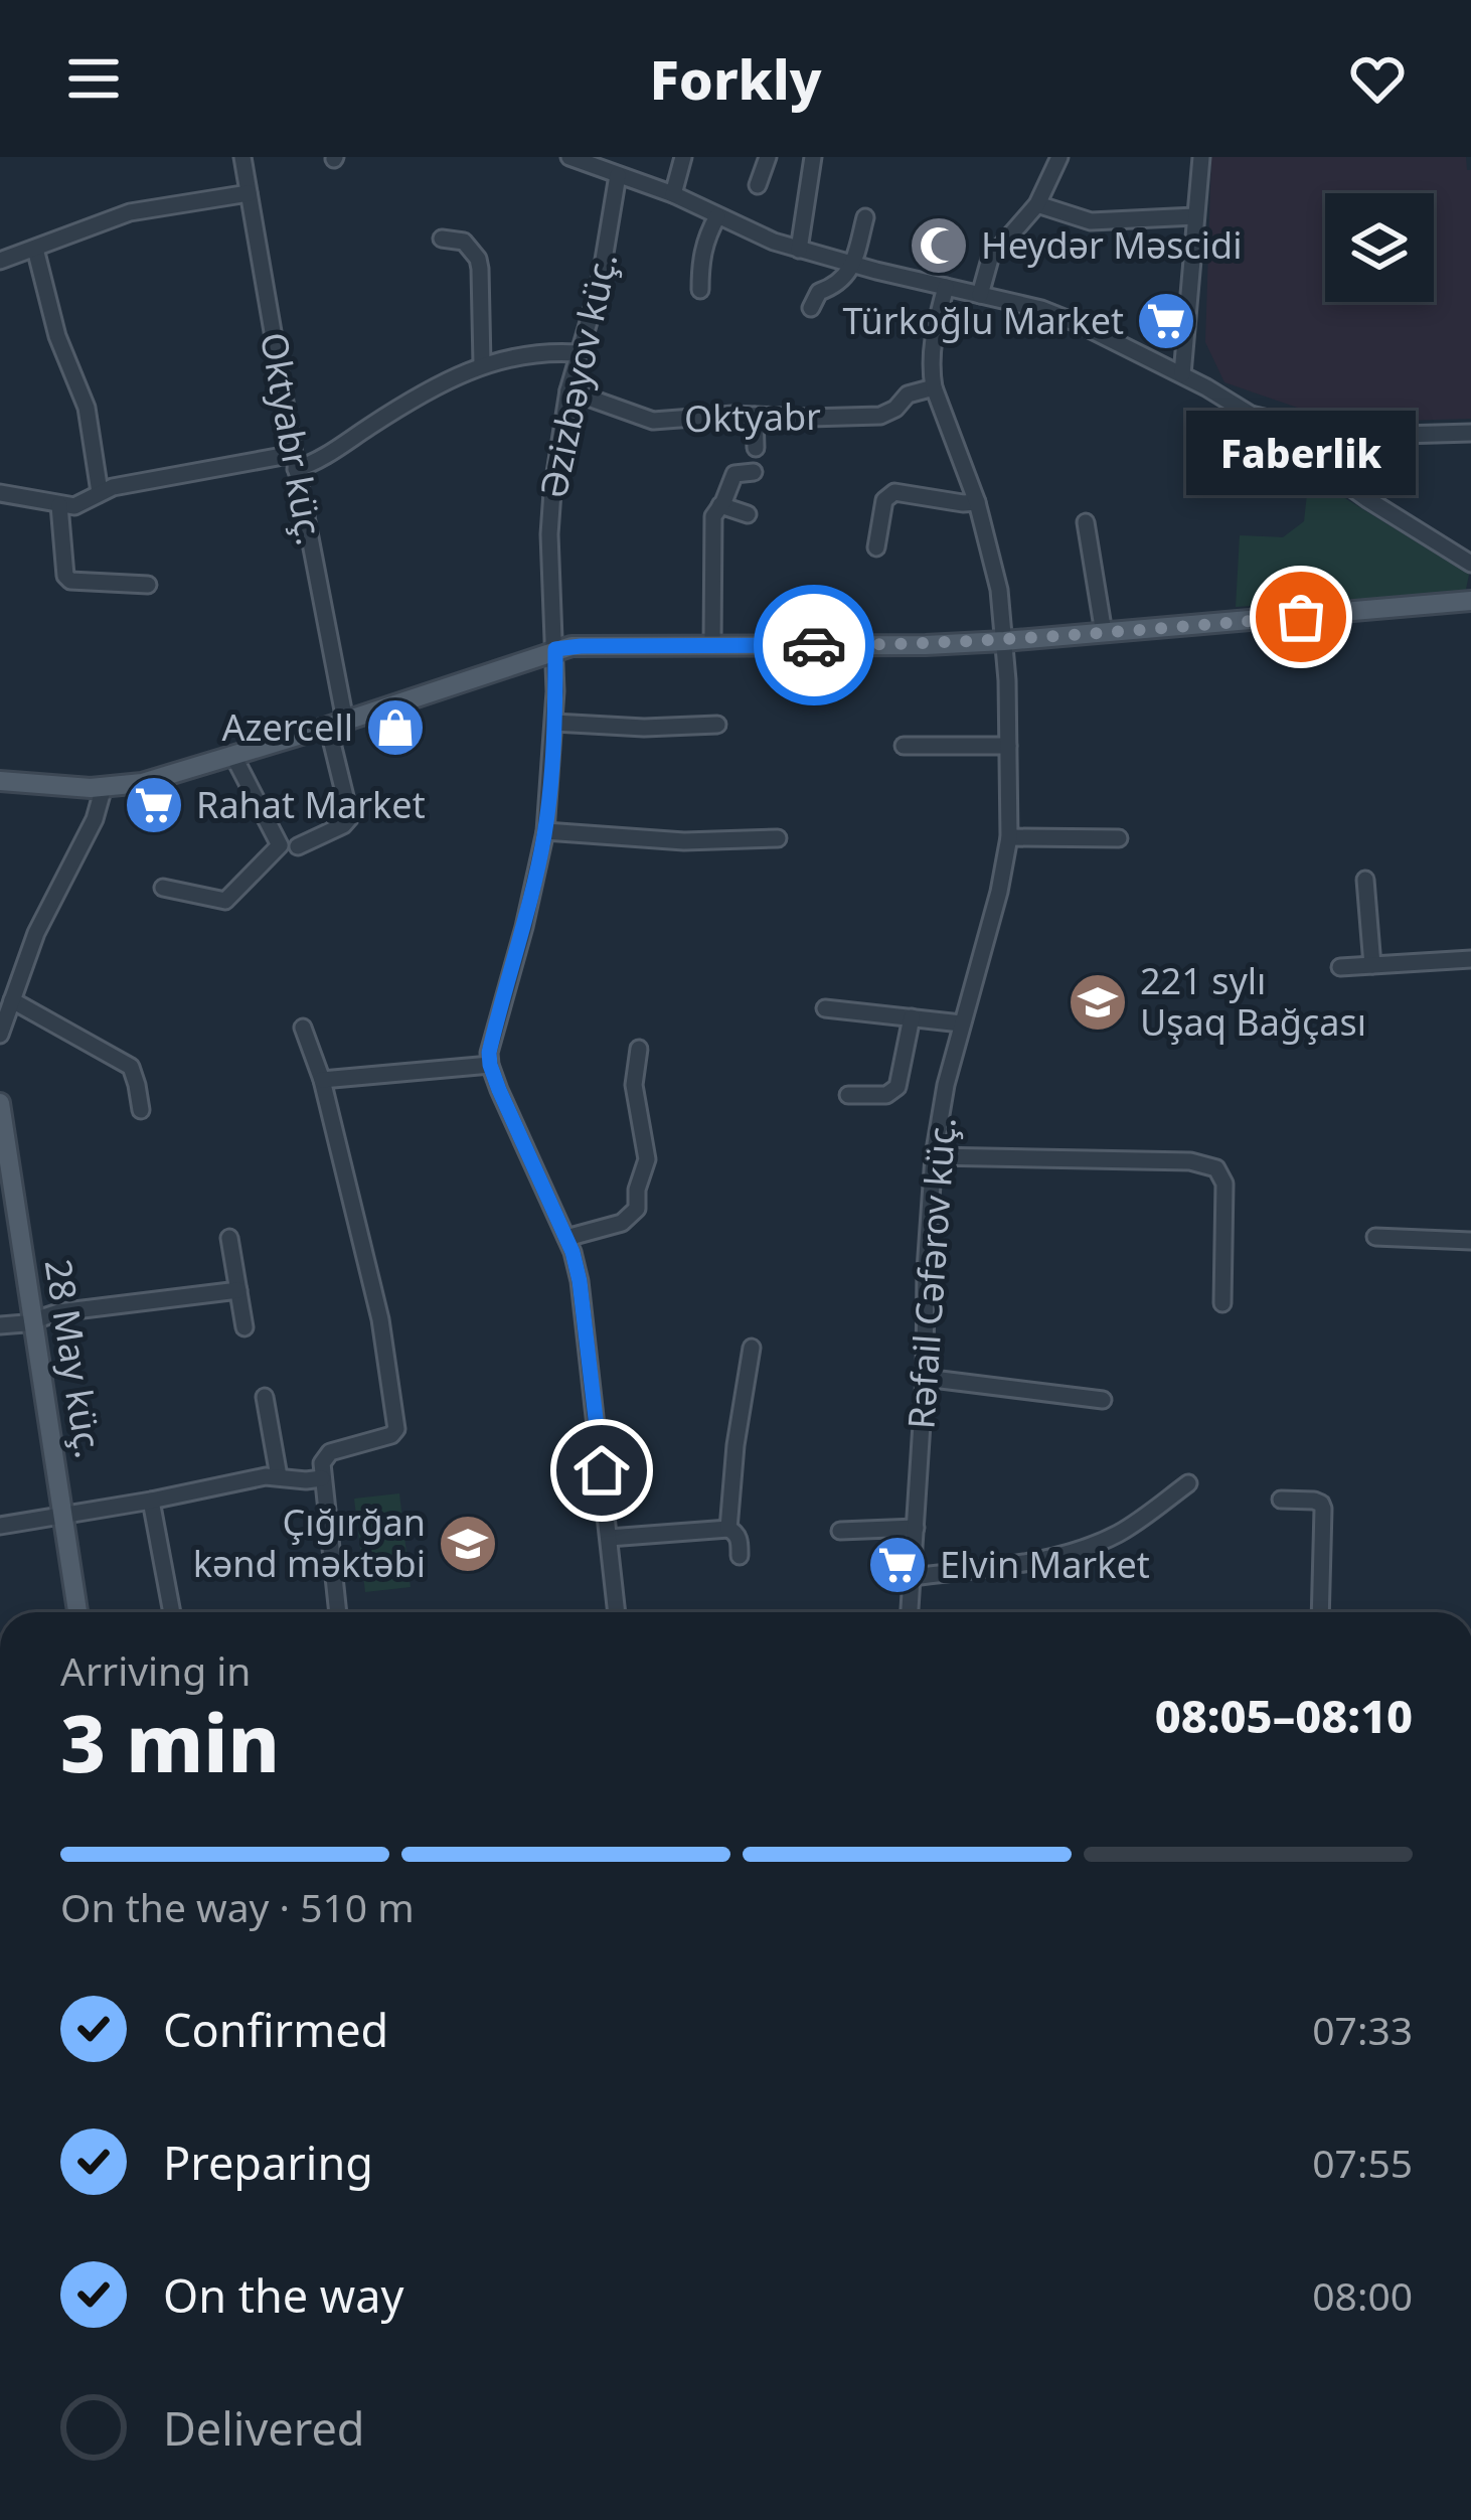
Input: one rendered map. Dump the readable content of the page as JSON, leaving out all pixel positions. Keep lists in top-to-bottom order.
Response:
{
  "streets": {
    "main road": ["28 May küç."],
    "street": [
      "Əzizbəyov küç.",
      "Oktyabr",
      "Oktyabr küç.",
      "Rəfail Cəfərov küç."
    ]
  },
  "crossings": [
    ["Əzizbəyov küç.", "Oktyabr"],
    ["Oktyabr", "Rəfail Cəfərov küç."]
  ],
  "places": {
    "mosque": ["Heydər Məscidi"],
    "supermarket": ["Türkoğlu Market", "Rahat Market", "Elvin Market"],
    "other": ["Faberlik"],
    "shop": ["Azercell"],
    "school or university": ["221 sylı Uşaq Bağçası", "Çığırğan kənd məktəbi"]
  },
  "page": {
    "header": "Forkly",
    "bubble": "Faberlik",
    "heading": ["3 min", "Arriving in", "08:05–08:10"],
    "bar": "On the way · 510 m",
    "list": [
      ["Confirmed", "07:33"],
      ["Preparing", "07:55"],
      ["On the way", "08:00"],
      "Delivered"
    ]
  }
}
